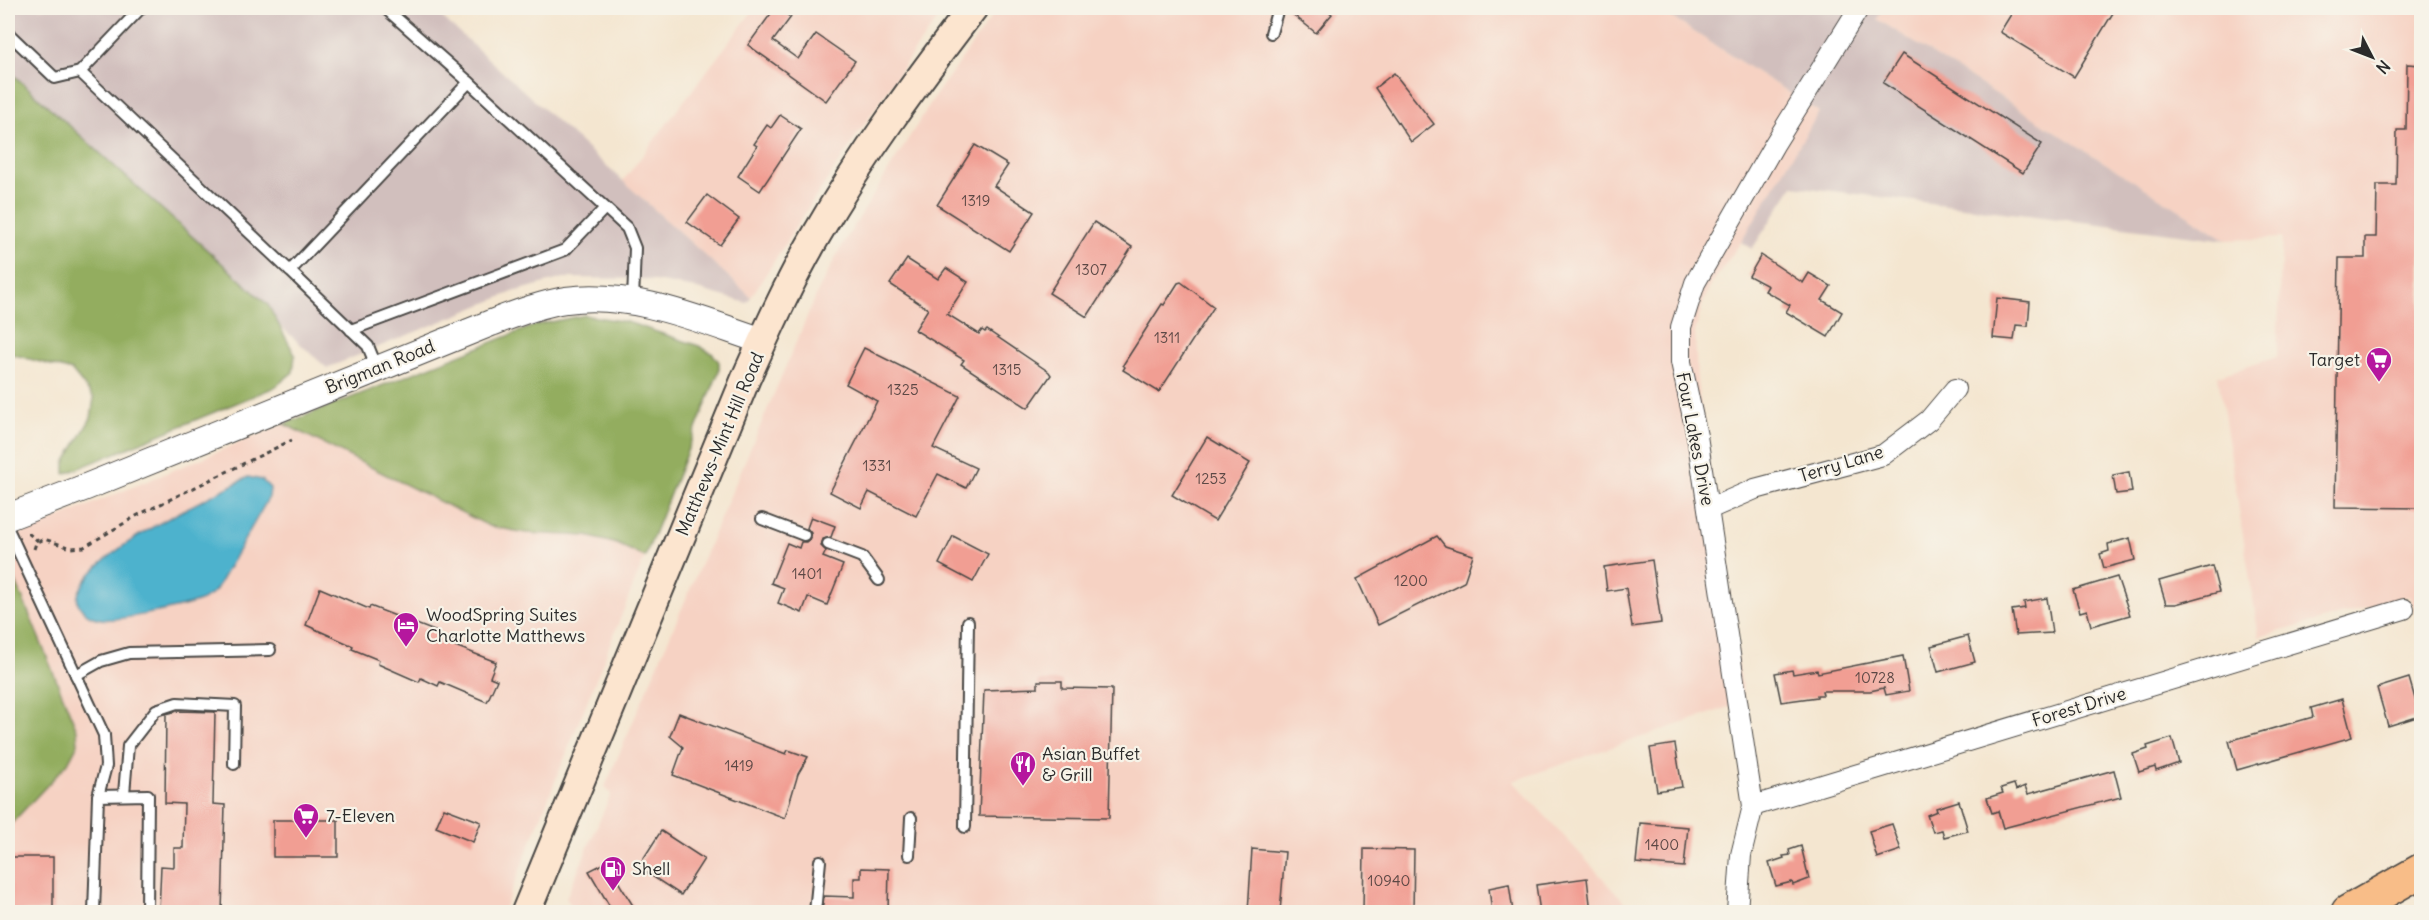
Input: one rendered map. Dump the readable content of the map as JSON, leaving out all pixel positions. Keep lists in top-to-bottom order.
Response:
{
  "streets": {
    "main road": ["Matthews-Mint Hill Road"],
    "street": [
      "Brigman Road",
      "Four Lakes Drive",
      "Terry Lane",
      "Forest Drive"
    ]
  },
  "crossings": [
    ["Brigman Road", "Matthews-Mint Hill Road"],
    ["Four Lakes Drive", "Terry Lane"],
    ["Four Lakes Drive", "Forest Drive"]
  ],
  "places": {
    "supermarket": ["Target", "7-Eleven"],
    "hotel": ["WoodSpring Suites Charlotte Matthews"],
    "restaurant": ["Asian Buffet & Grill"],
    "fuel station": ["Shell"]
  },
  "house_numbers": [
    "1319",
    "1307",
    "1311",
    "1315",
    "1325",
    "1331",
    "1253",
    "1401",
    "1200",
    "10728",
    "1419",
    "1400",
    "10940"
  ],
  "north": "bottom right"
}
